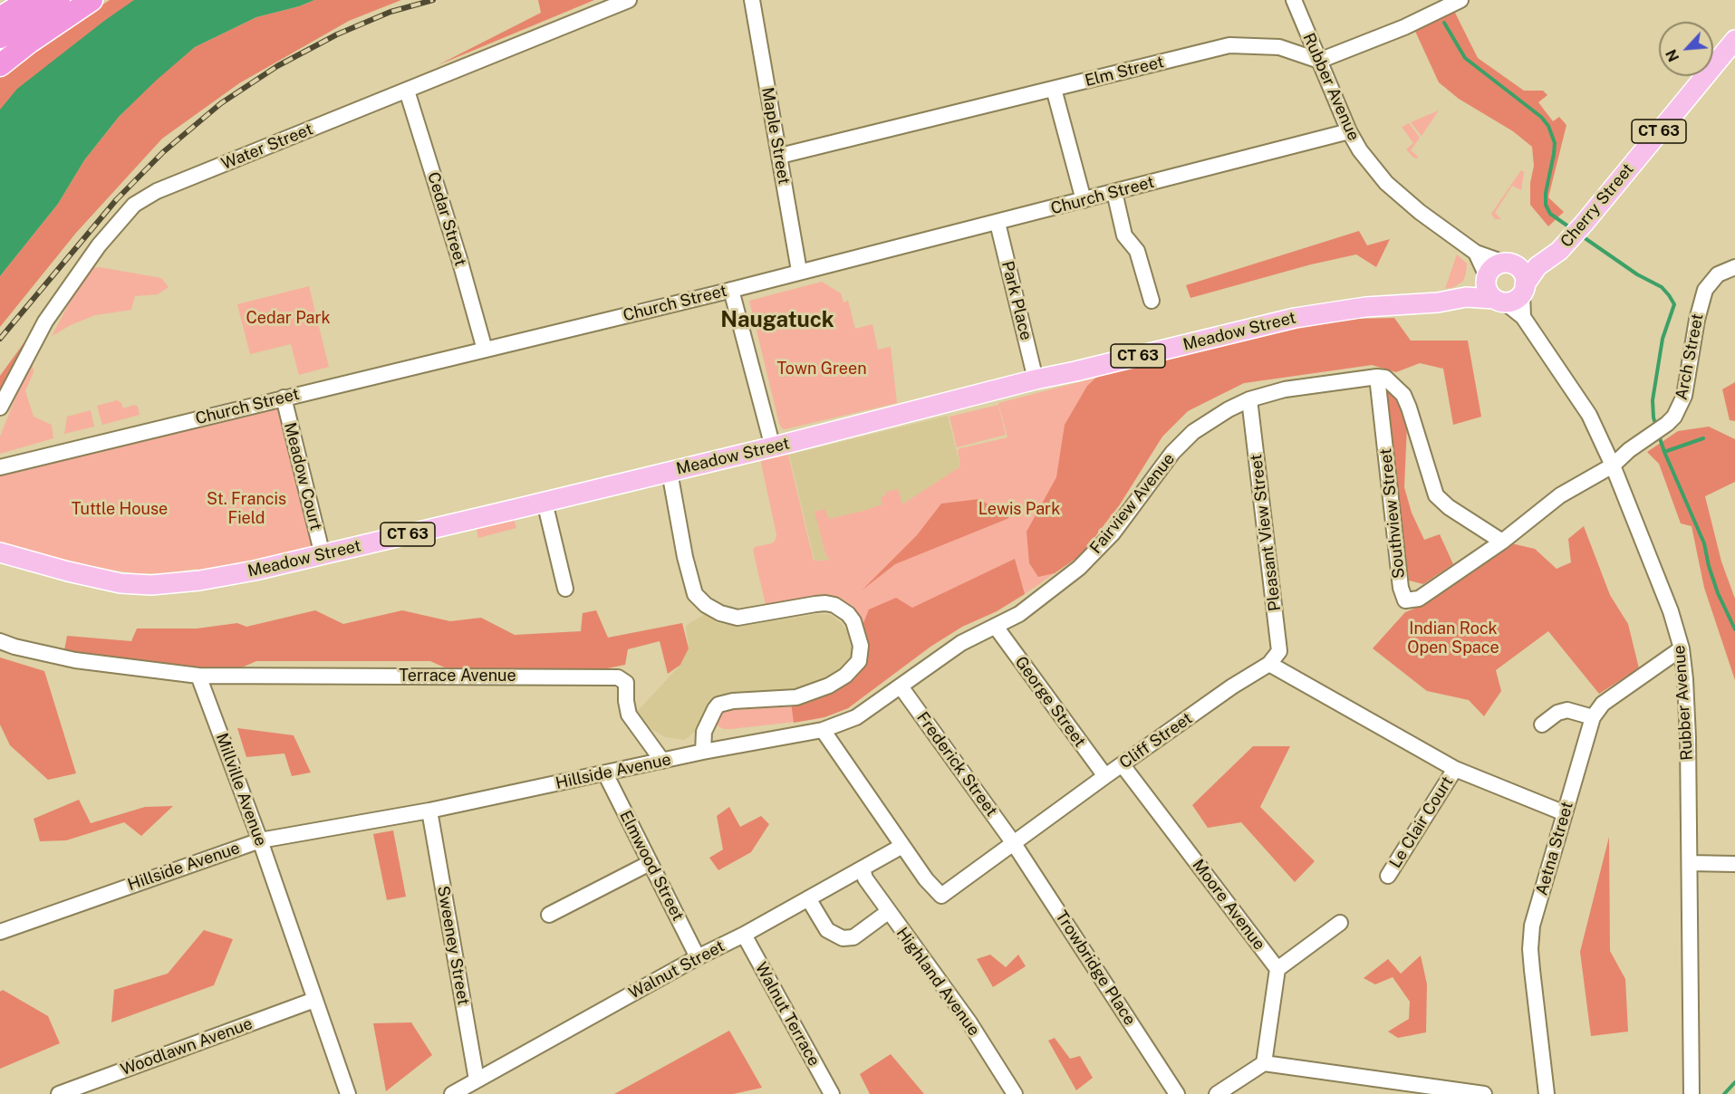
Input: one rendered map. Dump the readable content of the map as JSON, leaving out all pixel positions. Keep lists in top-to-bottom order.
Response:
{
  "streets": {
    "main road": ["CT 63", "Cherry Street", "Meadow Street"],
    "street": [
      "Elm Street",
      "Rubber Avenue",
      "Maple Street",
      "Water Street",
      "Church Street",
      "Cedar Street",
      "Park Place",
      "Arch Street",
      "Meadow Court",
      "Fairview Avenue",
      "Southview Street",
      "Pleasant View Street",
      "Terrace Avenue",
      "George Street",
      "Cliff Street",
      "Frederick Street",
      "Hillside Avenue",
      "Millville Avenue",
      "Le Clair Court",
      "Aetna Street",
      "Elmwood Street",
      "Moore Avenue",
      "Sweeney Street",
      "Trowbridge Place",
      "Walnut Street",
      "Highland Avenue",
      "Walnut Terrace",
      "Woodlawn Avenue"
    ]
  },
  "crossings": [
    ["Elm Street", "Rubber Avenue"],
    ["Elm Street", "Maple Street"],
    ["Rubber Avenue", "CT 63"],
    ["Rubber Avenue", "Church Street"],
    ["Rubber Avenue", "Cherry Street"],
    ["Rubber Avenue", "Meadow Street"],
    ["Rubber Avenue", "Arch Street"],
    ["Rubber Avenue", "Aetna Street"],
    ["CT 63", "Cherry Street"],
    ["CT 63", "Meadow Street"],
    ["Maple Street", "Church Street"],
    ["Water Street", "Cedar Street"],
    ["Church Street", "Cedar Street"],
    ["Church Street", "Park Place"],
    ["Church Street", "Meadow Court"],
    ["Cherry Street", "Meadow Street"],
    ["Park Place", "Meadow Street"],
    ["Meadow Street", "Meadow Court"],
    ["Arch Street", "Southview Street"],
    ["Fairview Avenue", "Southview Street"],
    ["Fairview Avenue", "Pleasant View Street"],
    ["Fairview Avenue", "George Street"],
    ["Fairview Avenue", "Cliff Street"],
    ["Fairview Avenue", "Frederick Street"],
    ["Fairview Avenue", "Hillside Avenue"],
    ["Pleasant View Street", "Cliff Street"],
    ["Terrace Avenue", "Hillside Avenue"],
    ["Terrace Avenue", "Millville Avenue"],
    ["George Street", "Cliff Street"],
    ["Cliff Street", "Frederick Street"],
    ["Cliff Street", "Moore Avenue"],
    ["Cliff Street", "Trowbridge Place"],
    ["Cliff Street", "Walnut Street"],
    ["Frederick Street", "Trowbridge Place"],
    ["Hillside Avenue", "Millville Avenue"],
    ["Hillside Avenue", "Elmwood Street"],
    ["Hillside Avenue", "Sweeney Street"],
    ["Millville Avenue", "Woodlawn Avenue"],
    ["Elmwood Street", "Walnut Street"],
    ["Sweeney Street", "Walnut Street"],
    ["Walnut Street", "Highland Avenue"],
    ["Walnut Street", "Walnut Terrace"]
  ],
  "districts": ["Naugatuck"],
  "parks": [
    "Cedar Park",
    "Town Green",
    "St. Francis Field",
    "Tuttle House",
    "Lewis Park",
    "Indian Rock Open Space"
  ],
  "north": "bottom left"
}
